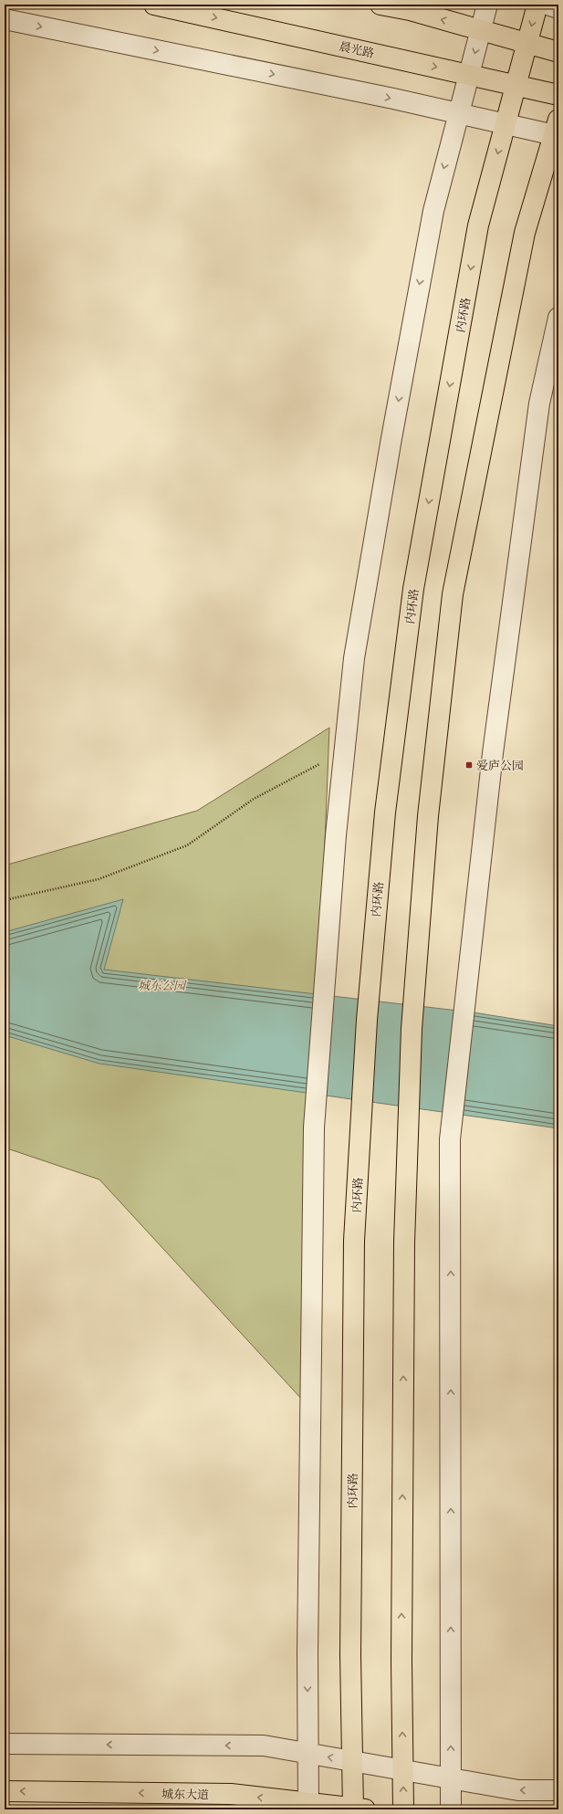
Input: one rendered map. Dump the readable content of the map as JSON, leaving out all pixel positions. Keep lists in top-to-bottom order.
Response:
{
  "streets": {
    "main road": ["晨光路", "内环路", "城东大道"]
  },
  "crossings": [
    ["晨光路", "内环路"],
    ["内环路", "城东大道"]
  ],
  "one_way": ["城东大道"],
  "parks": ["城东公园"],
  "places": {
    "transit": ["爱庐公园"]
  }
}
